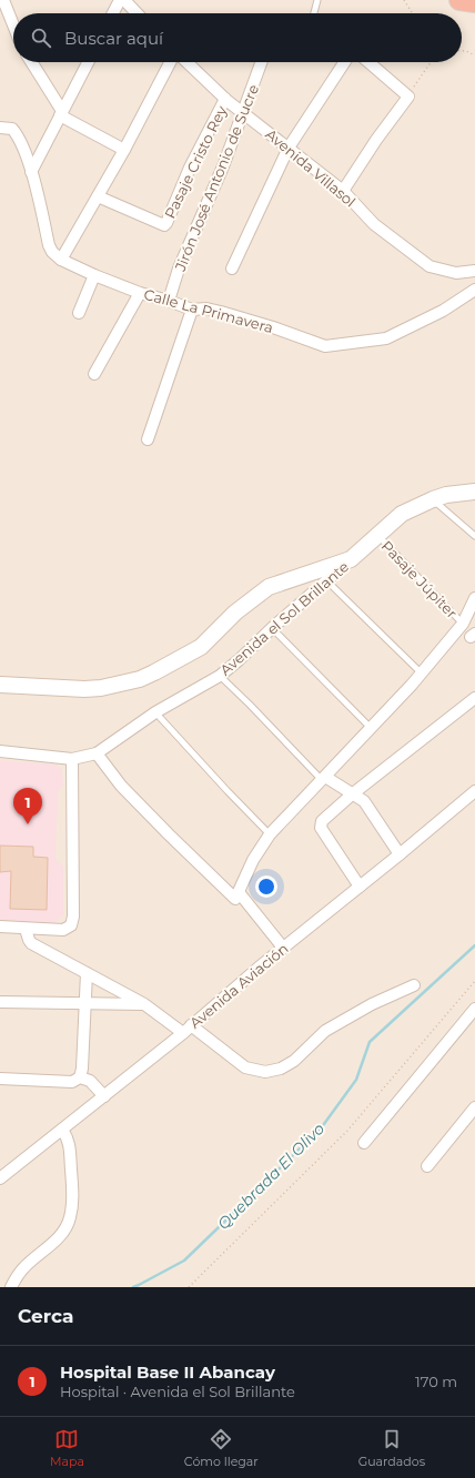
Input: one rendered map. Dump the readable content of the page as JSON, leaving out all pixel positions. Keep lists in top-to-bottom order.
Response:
{
  "streets": {
    "street": [
      "Pasaje Cristo Rey",
      "Avenida Villasol",
      "Jirón José Antonio de Sucre",
      "Calle La Primavera",
      "Avenida el Sol Brillante",
      "Avenida Aviación"
    ],
    "lane": ["Pasaje Júpiter"]
  },
  "crossings": [
    ["Pasaje Cristo Rey", "Avenida Villasol"],
    ["Avenida Villasol", "Jirón José Antonio de Sucre"],
    ["Jirón José Antonio de Sucre", "Calle La Primavera"]
  ],
  "water": ["Quebrada El Olivo"],
  "page": {
    "search": "Buscar aquí",
    "pins": "1",
    "heading": "Cerca",
    "list": [
      {
        "mark": "1",
        "name": "Hospital Base II Abancay",
        "note": "Hospital · Avenida el Sol Brillante",
        "value": "170 m"
      }
    ],
    "nav": ["Mapa", "Cómo llegar", "Guardados"]
  }
}
